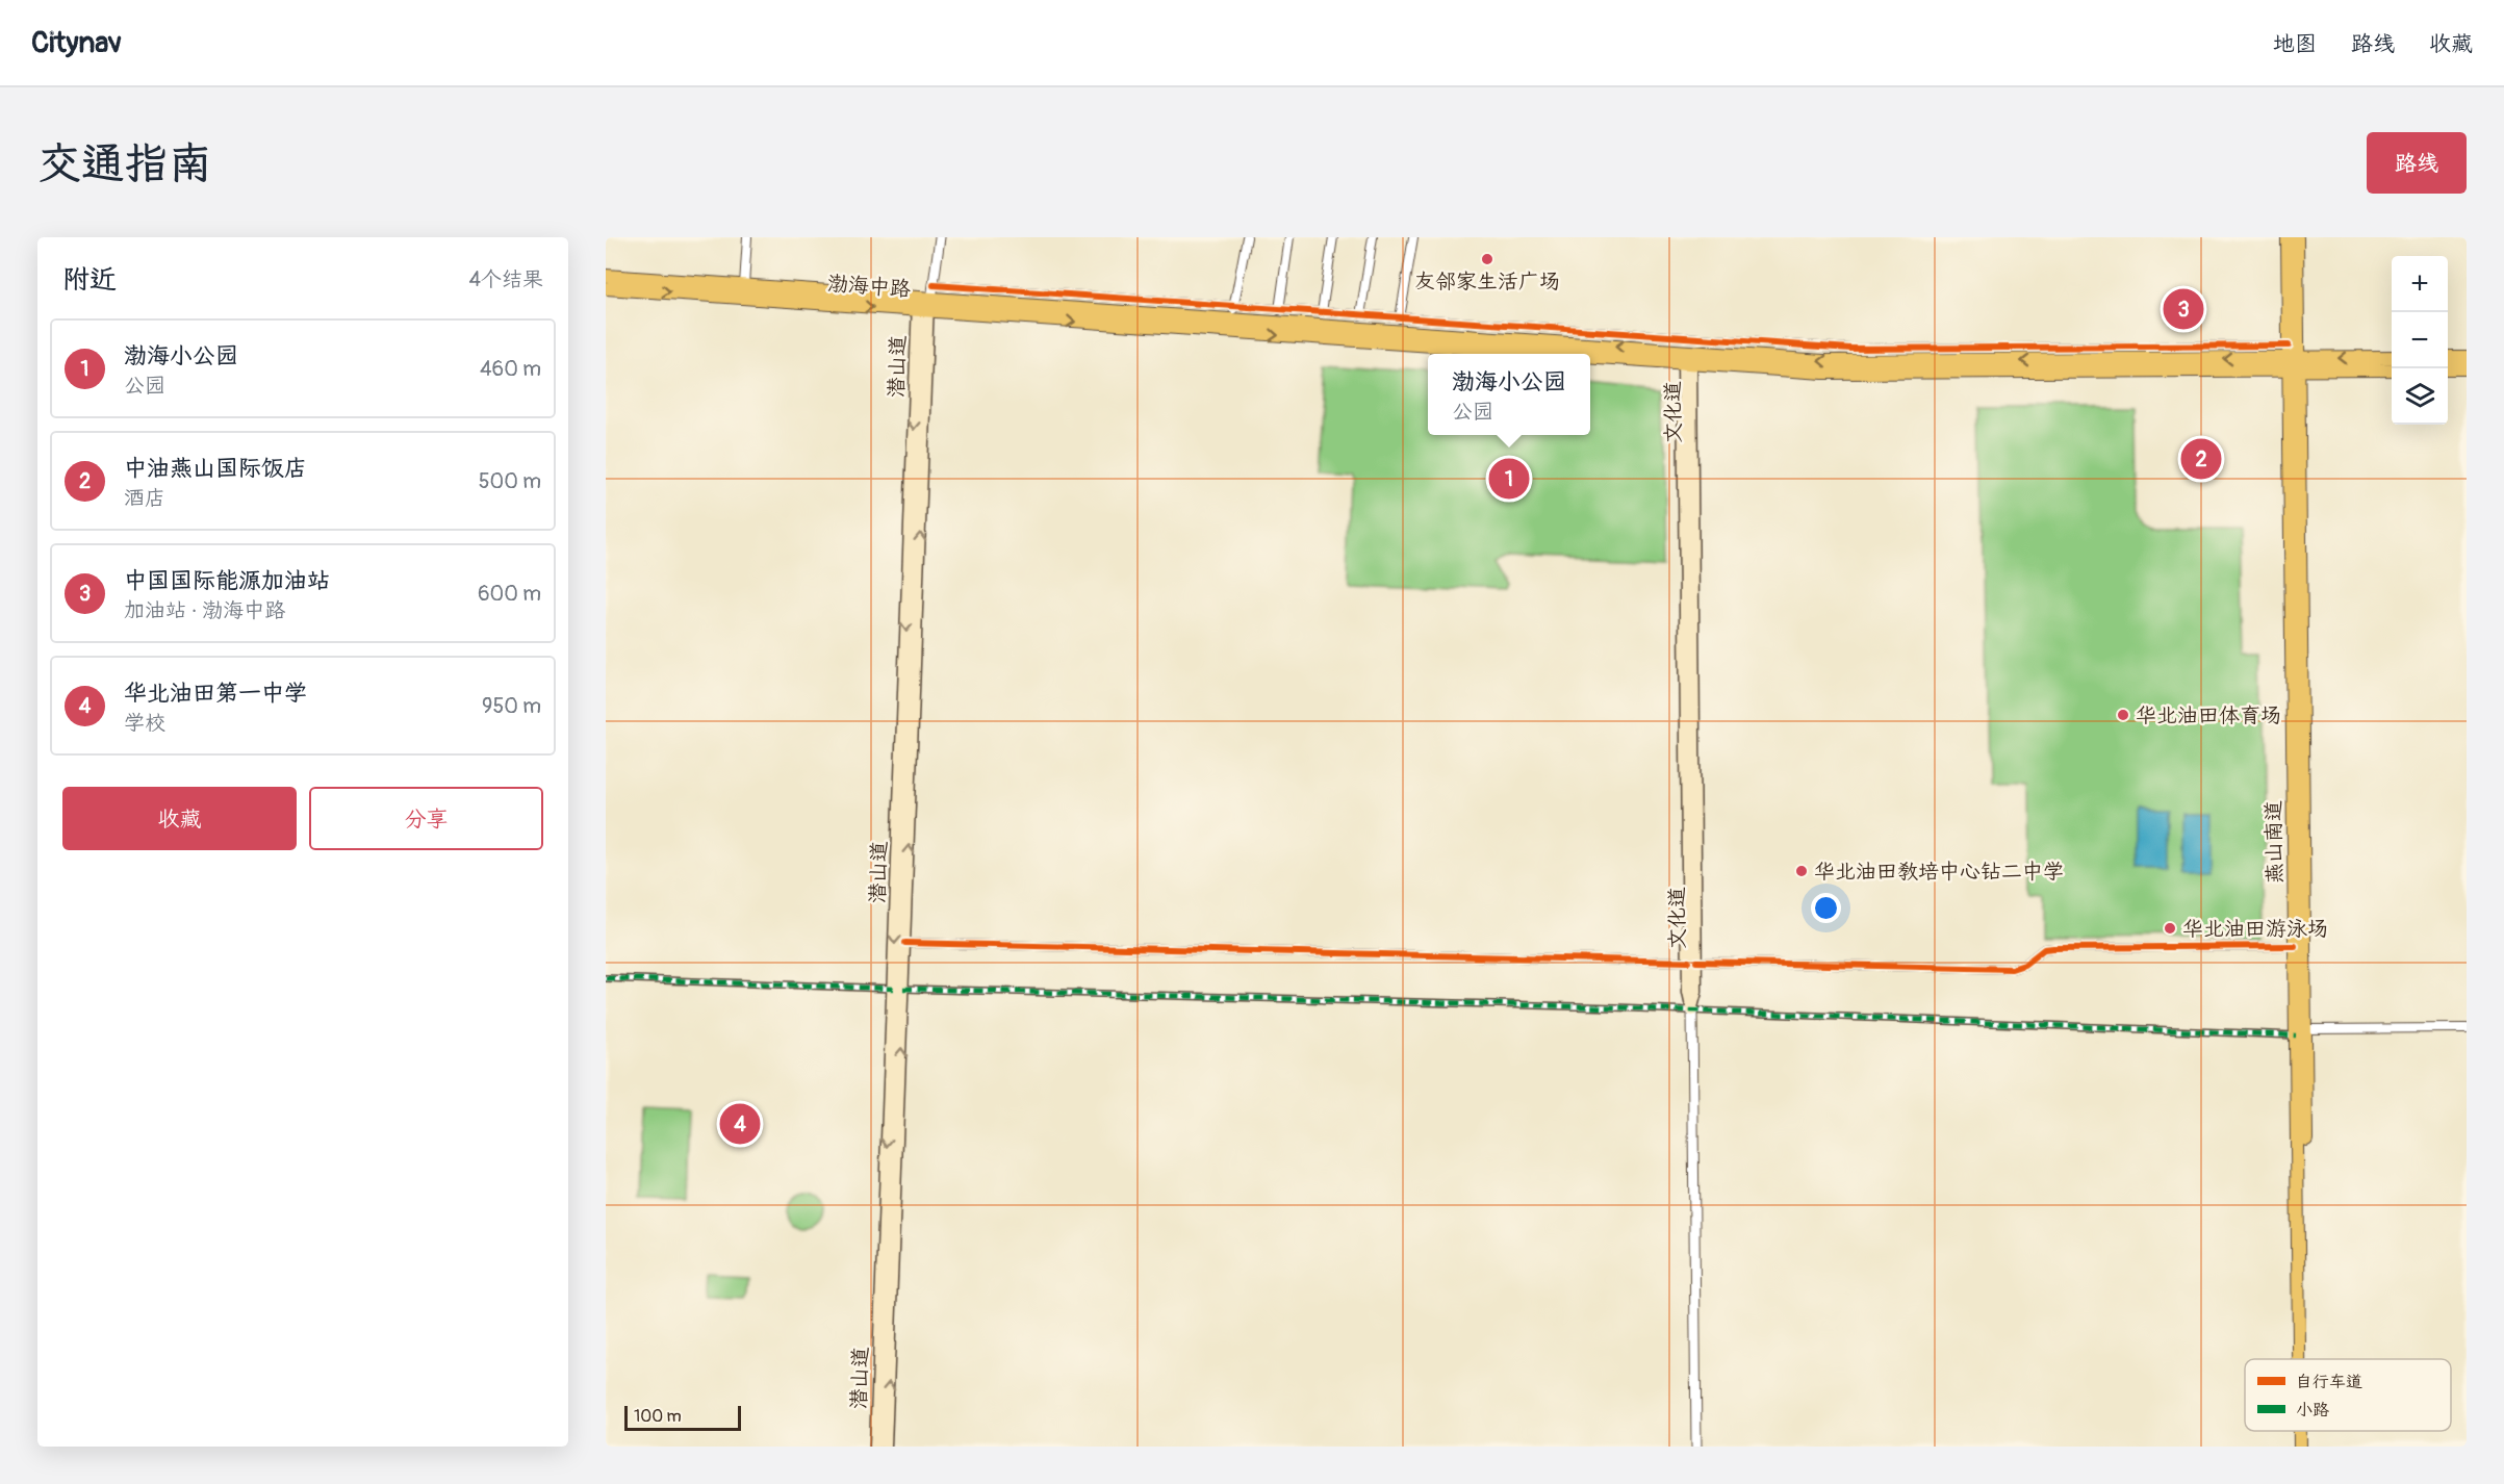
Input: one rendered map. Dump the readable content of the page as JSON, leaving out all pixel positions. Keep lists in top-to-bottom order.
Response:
{
  "streets": {
    "main road": [
      "渤海中路",
      "潜山道",
      "文化道",
      "燕山南道"
    ]
  },
  "crossings": [
    ["渤海中路", "潜山道"],
    ["渤海中路", "文化道"],
    ["渤海中路", "燕山南道"]
  ],
  "places": [
    "友邻家生活广场",
    "华北油田体育场",
    "华北油田教培中心钻二中学",
    "华北油田游泳场"
  ],
  "legend": ["自行车道", "小路"],
  "scale_bar": "100 m",
  "page": {
    "header": "Citynav",
    "nav": ["地图", "路线", "收藏"],
    "buttons": [
      "路线",
      ["收藏", "分享"]
    ],
    "title": "交通指南",
    "heading": ["附近", "4个结果"],
    "map_buttons": ["+", "−"],
    "pins": [
      "3",
      "2",
      "1",
      "4"
    ],
    "list": [
      {
        "mark": "1",
        "name": "渤海小公园",
        "note": "公园",
        "value": "460 m"
      },
      {
        "mark": "2",
        "name": "中油燕山国际饭店",
        "note": "酒店",
        "value": "500 m"
      },
      {
        "mark": "3",
        "name": "中国国际能源加油站",
        "note": "加油站 · 渤海中路",
        "value": "600 m"
      },
      {
        "mark": "4",
        "name": "华北油田第一中学",
        "note": "学校",
        "value": "950 m"
      }
    ],
    "popup": ["渤海小公园", "公园"],
    "scale": "100 m"
  }
}
